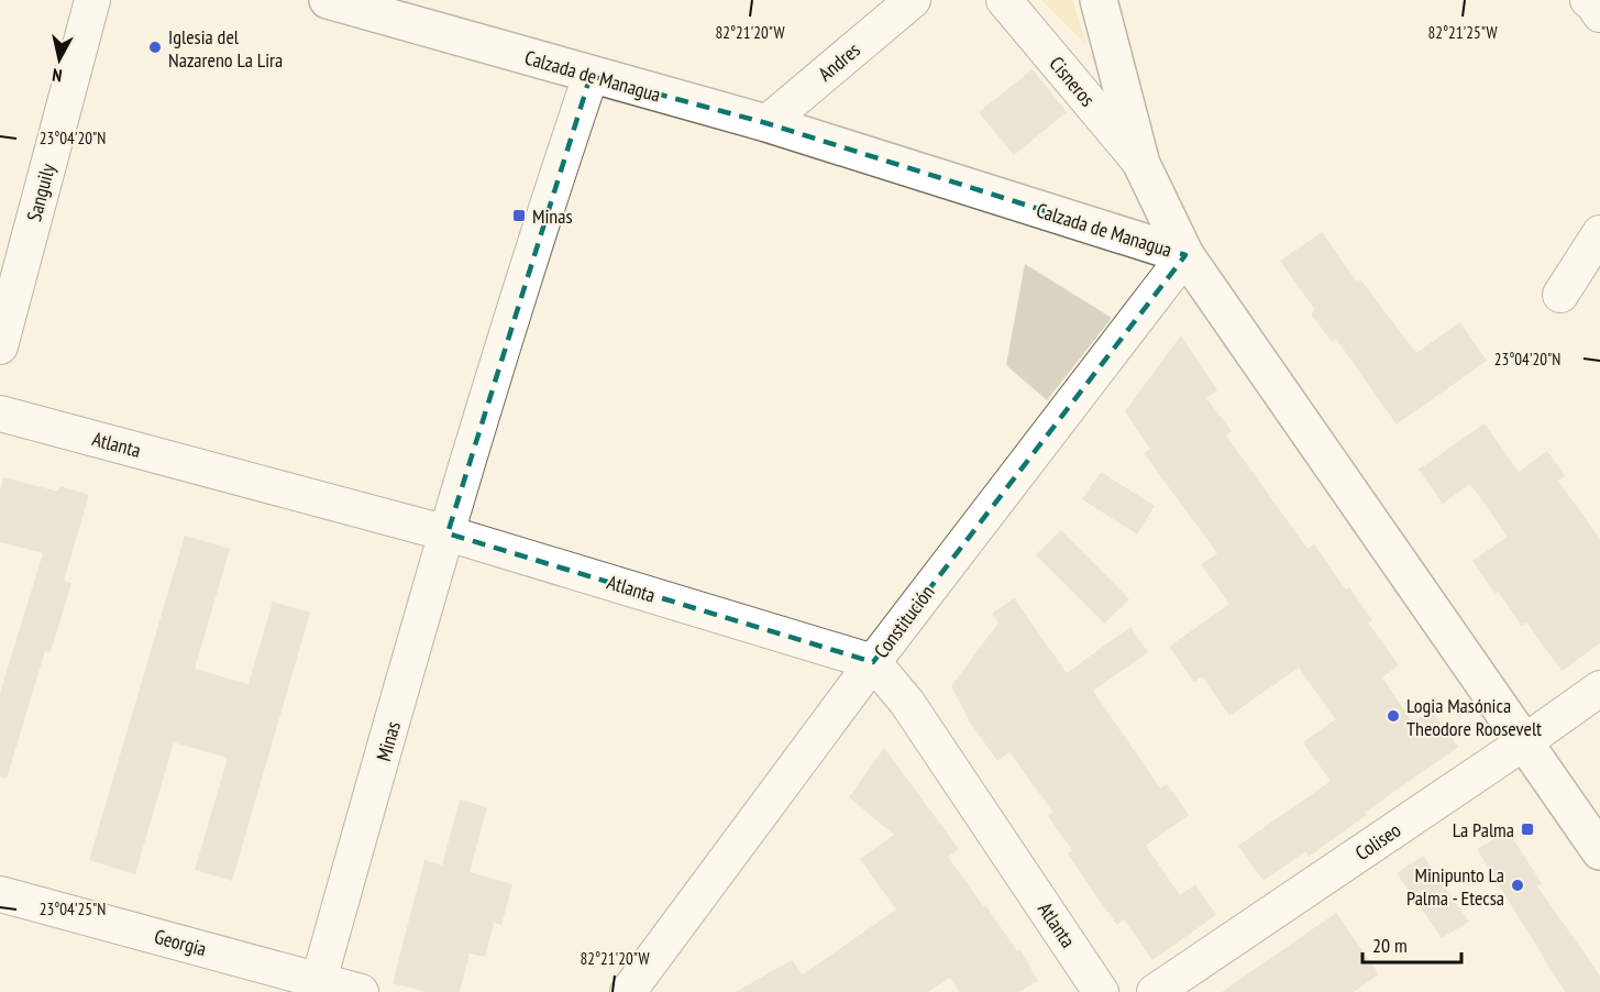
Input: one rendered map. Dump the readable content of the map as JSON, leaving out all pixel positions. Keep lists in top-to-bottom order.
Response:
{
  "streets": {
    "main road": ["Calzada de Managua"],
    "street": [
      "Andres",
      "Cisneros",
      "Sanguily",
      "Atlanta",
      "Constitución",
      "Minas",
      "Coliseo",
      "Georgia"
    ]
  },
  "crossings": [
    ["Andres", "Calzada de Managua"],
    ["Calzada de Managua", "Constitución"],
    ["Calzada de Managua", "Minas"],
    ["Calzada de Managua", "Coliseo"],
    ["Atlanta", "Constitución"],
    ["Atlanta", "Minas"],
    ["Minas", "Georgia"]
  ],
  "places": {
    "other": ["Iglesia del Nazareno La Lira", "Logia Masónica Theodore Roosevelt", "Minipunto La Palma - Etecsa"],
    "transit": ["Minas", "La Palma"]
  },
  "scale_bar": "20 m",
  "north": "bottom",
  "coordinates": [
    "82°21'20\"W",
    "82°21'25\"W",
    "23°04'20\"N",
    "23°04'25\"N"
  ]
}
